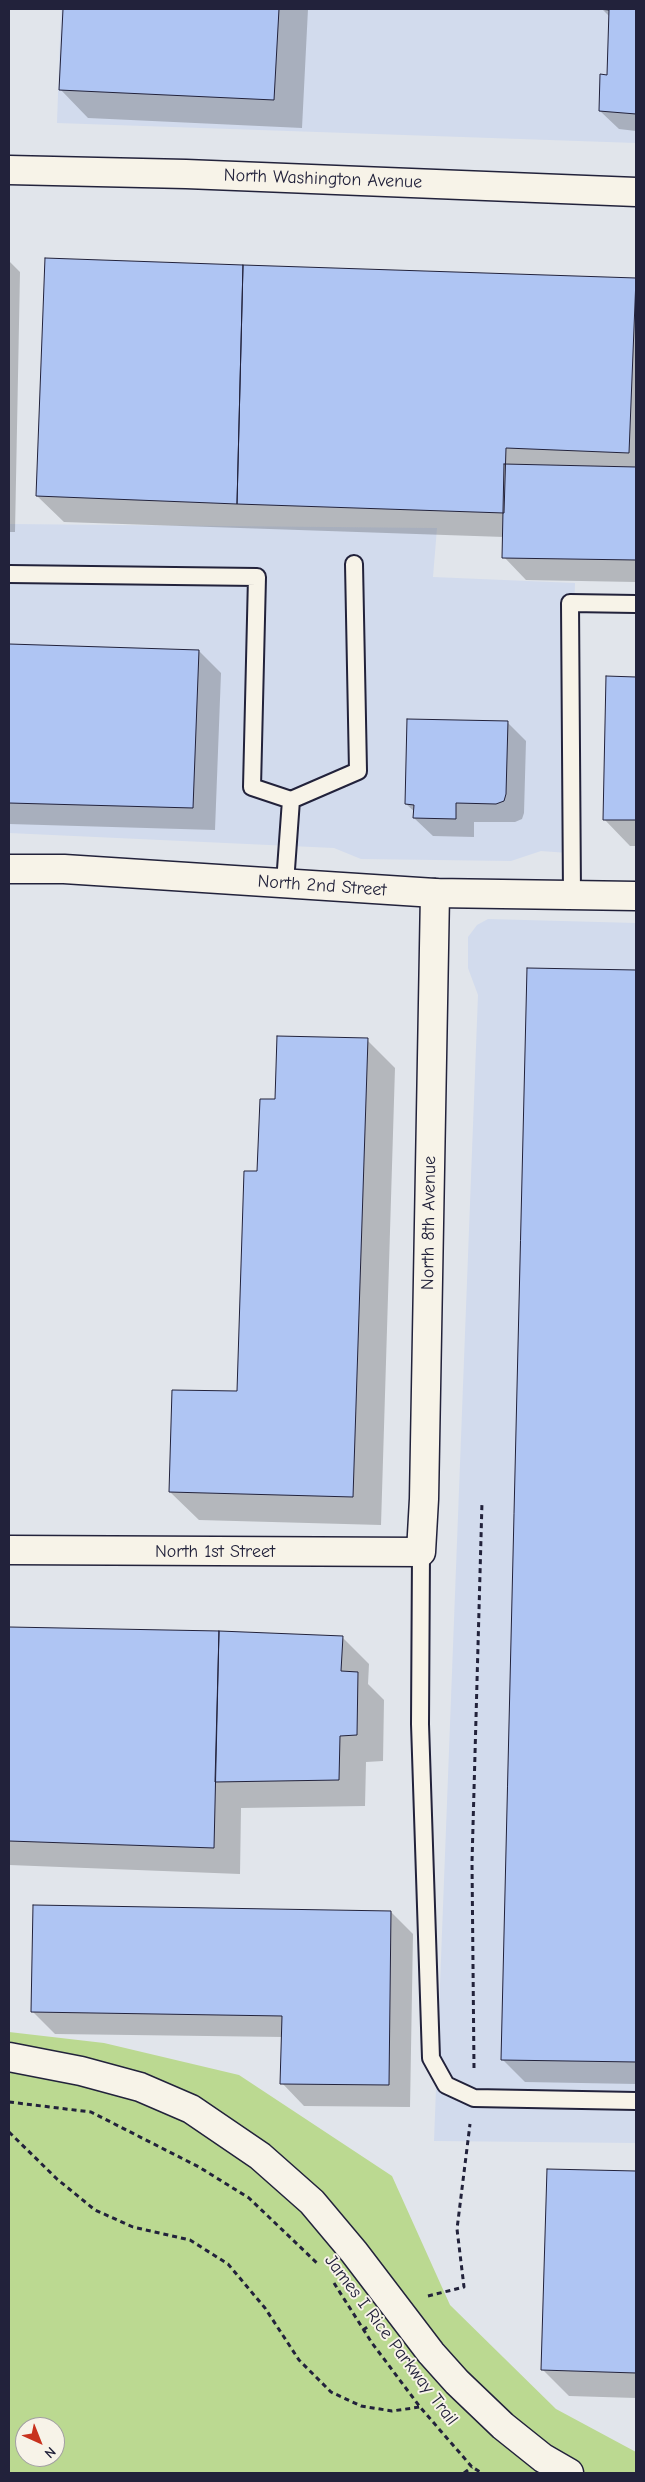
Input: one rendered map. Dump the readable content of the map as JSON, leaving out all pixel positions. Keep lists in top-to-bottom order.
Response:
{
  "streets": {
    "street": [
      "North Washington Avenue",
      "North 2nd Street",
      "North 8th Avenue",
      "North 1st Street"
    ],
    "path": ["James I Rice Parkway Trail"]
  },
  "crossings": [
    ["North 2nd Street", "North 8th Avenue"],
    ["North 8th Avenue", "North 1st Street"]
  ],
  "north": "bottom right"
}
